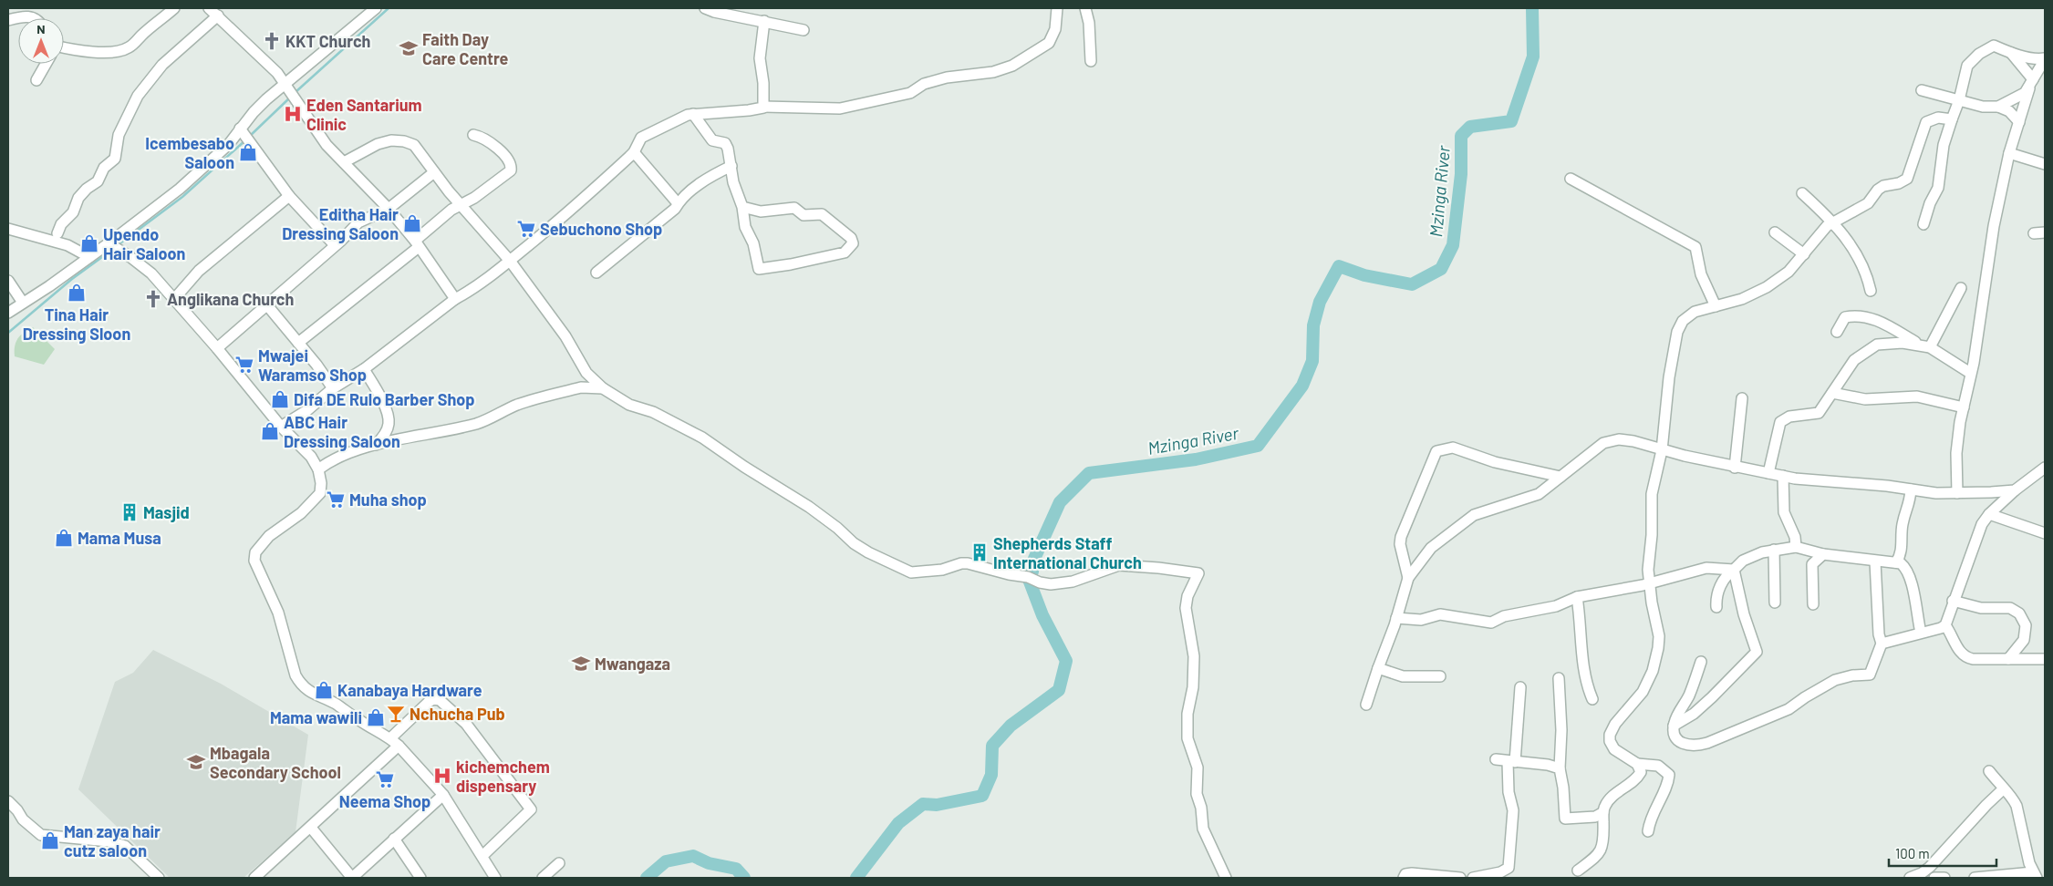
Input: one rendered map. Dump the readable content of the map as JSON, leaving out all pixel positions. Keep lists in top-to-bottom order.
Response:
{
  "water": ["Mzinga River"],
  "places": {
    "church": ["KKT Church", "Anglikana Church"],
    "school or university": ["Faith Day Care Centre", "Mwangaza", "Mbagala Secondary School"],
    "hospital": ["Eden Santarium Clinic", "kichemchem dispensary"],
    "shop": [
      "Icembesabo Saloon",
      "Editha Hair Dressing Saloon",
      "Upendo Hair Saloon",
      "Tina Hair Dressing Sloon",
      "Difa DE Rulo Barber Shop",
      "ABC Hair Dressing Saloon",
      "Mama Musa",
      "Kanabaya Hardware",
      "Mama wawili",
      "Man zaya hair cutz saloon"
    ],
    "supermarket": [
      "Sebuchono Shop",
      "Mwajei Waramso Shop",
      "Muha shop",
      "Neema Shop"
    ],
    "building": ["Masjid", "Shepherds Staff International Church"],
    "bar": ["Nchucha Pub"]
  },
  "scale_bar": "100 m",
  "north": "top"
}
